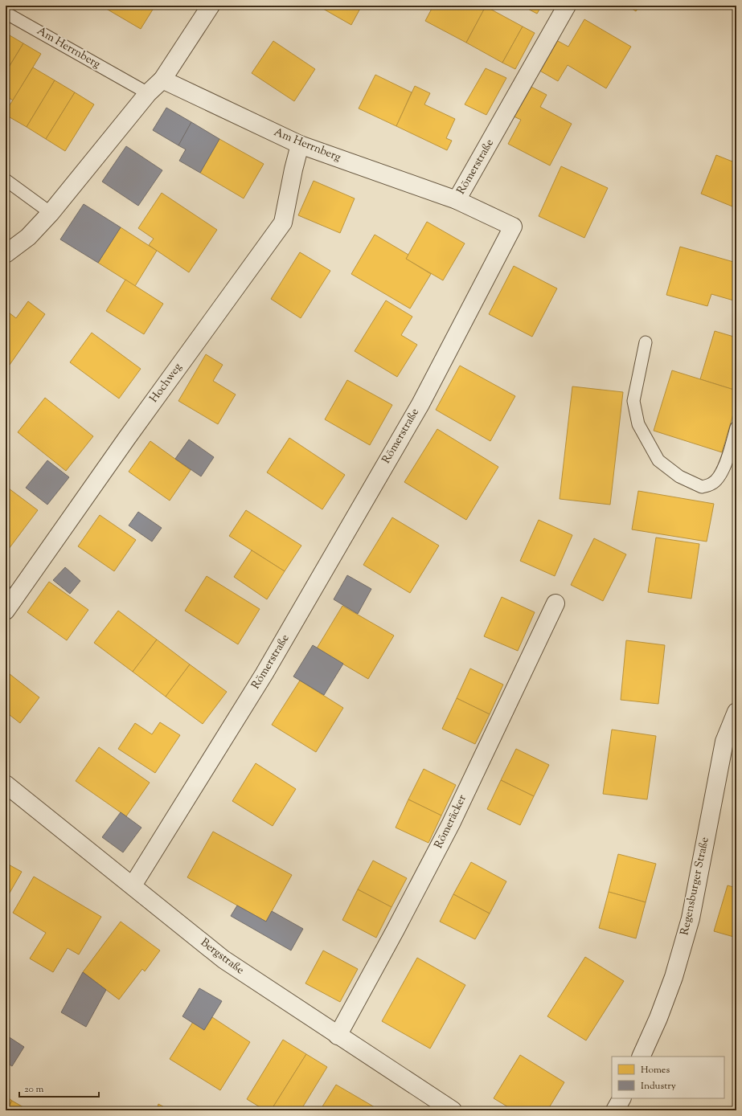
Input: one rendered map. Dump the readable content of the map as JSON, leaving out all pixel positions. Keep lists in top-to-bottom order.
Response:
{
  "streets": {
    "street": [
      "Am Herrnberg",
      "Römerstraße",
      "Hochweg",
      "Römeräcker",
      "Regensburger Straße",
      "Bergstraße"
    ]
  },
  "crossings": [
    ["Am Herrnberg", "Römerstraße"],
    ["Am Herrnberg", "Hochweg"],
    ["Römerstraße", "Bergstraße"],
    ["Römeräcker", "Bergstraße"]
  ],
  "legend": ["Homes", "Industry"],
  "scale_bar": "20 m"
}
